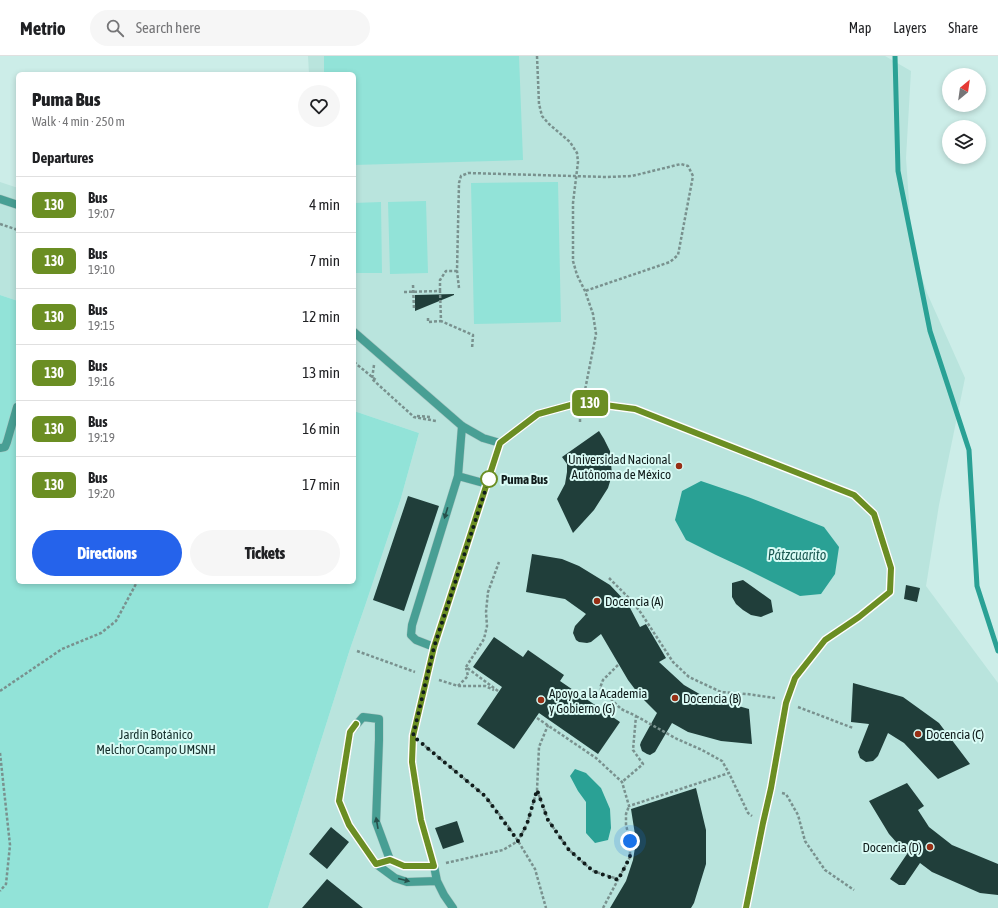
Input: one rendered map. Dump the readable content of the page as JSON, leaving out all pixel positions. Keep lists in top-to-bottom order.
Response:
{
  "water": ["Pátzcuarito"],
  "parks": ["Jardín Botánico Melchor Ocampo UMSNH"],
  "places": [
    "Universidad Nacional Autónoma de México",
    "Puma Bus",
    "Docencia (A)",
    "Docencia (B)",
    "Apoyo a la Academia y Gobierno (G)",
    "Docencia (C)",
    "Docencia (D)"
  ],
  "lines": ["bus line 130"],
  "north": "top right",
  "page": {
    "header": "Metrio",
    "search": "Search here",
    "nav": ["Map", "Layers", "Share"],
    "on_map": "130",
    "heading": [
      ["Puma Bus", "Walk · 4 min · 250 m"],
      "Departures"
    ],
    "list": [
      {
        "mark": "130",
        "name": "Bus",
        "note": "19:07",
        "value": "4 min"
      },
      {
        "mark": "130",
        "name": "Bus",
        "note": "19:10",
        "value": "7 min"
      },
      {
        "mark": "130",
        "name": "Bus",
        "note": "19:15",
        "value": "12 min"
      },
      {
        "mark": "130",
        "name": "Bus",
        "note": "19:16",
        "value": "13 min"
      },
      {
        "mark": "130",
        "name": "Bus",
        "note": "19:19",
        "value": "16 min"
      },
      {
        "mark": "130",
        "name": "Bus",
        "note": "19:20",
        "value": "17 min"
      }
    ],
    "buttons": ["Directions", "Tickets"]
  }
}
